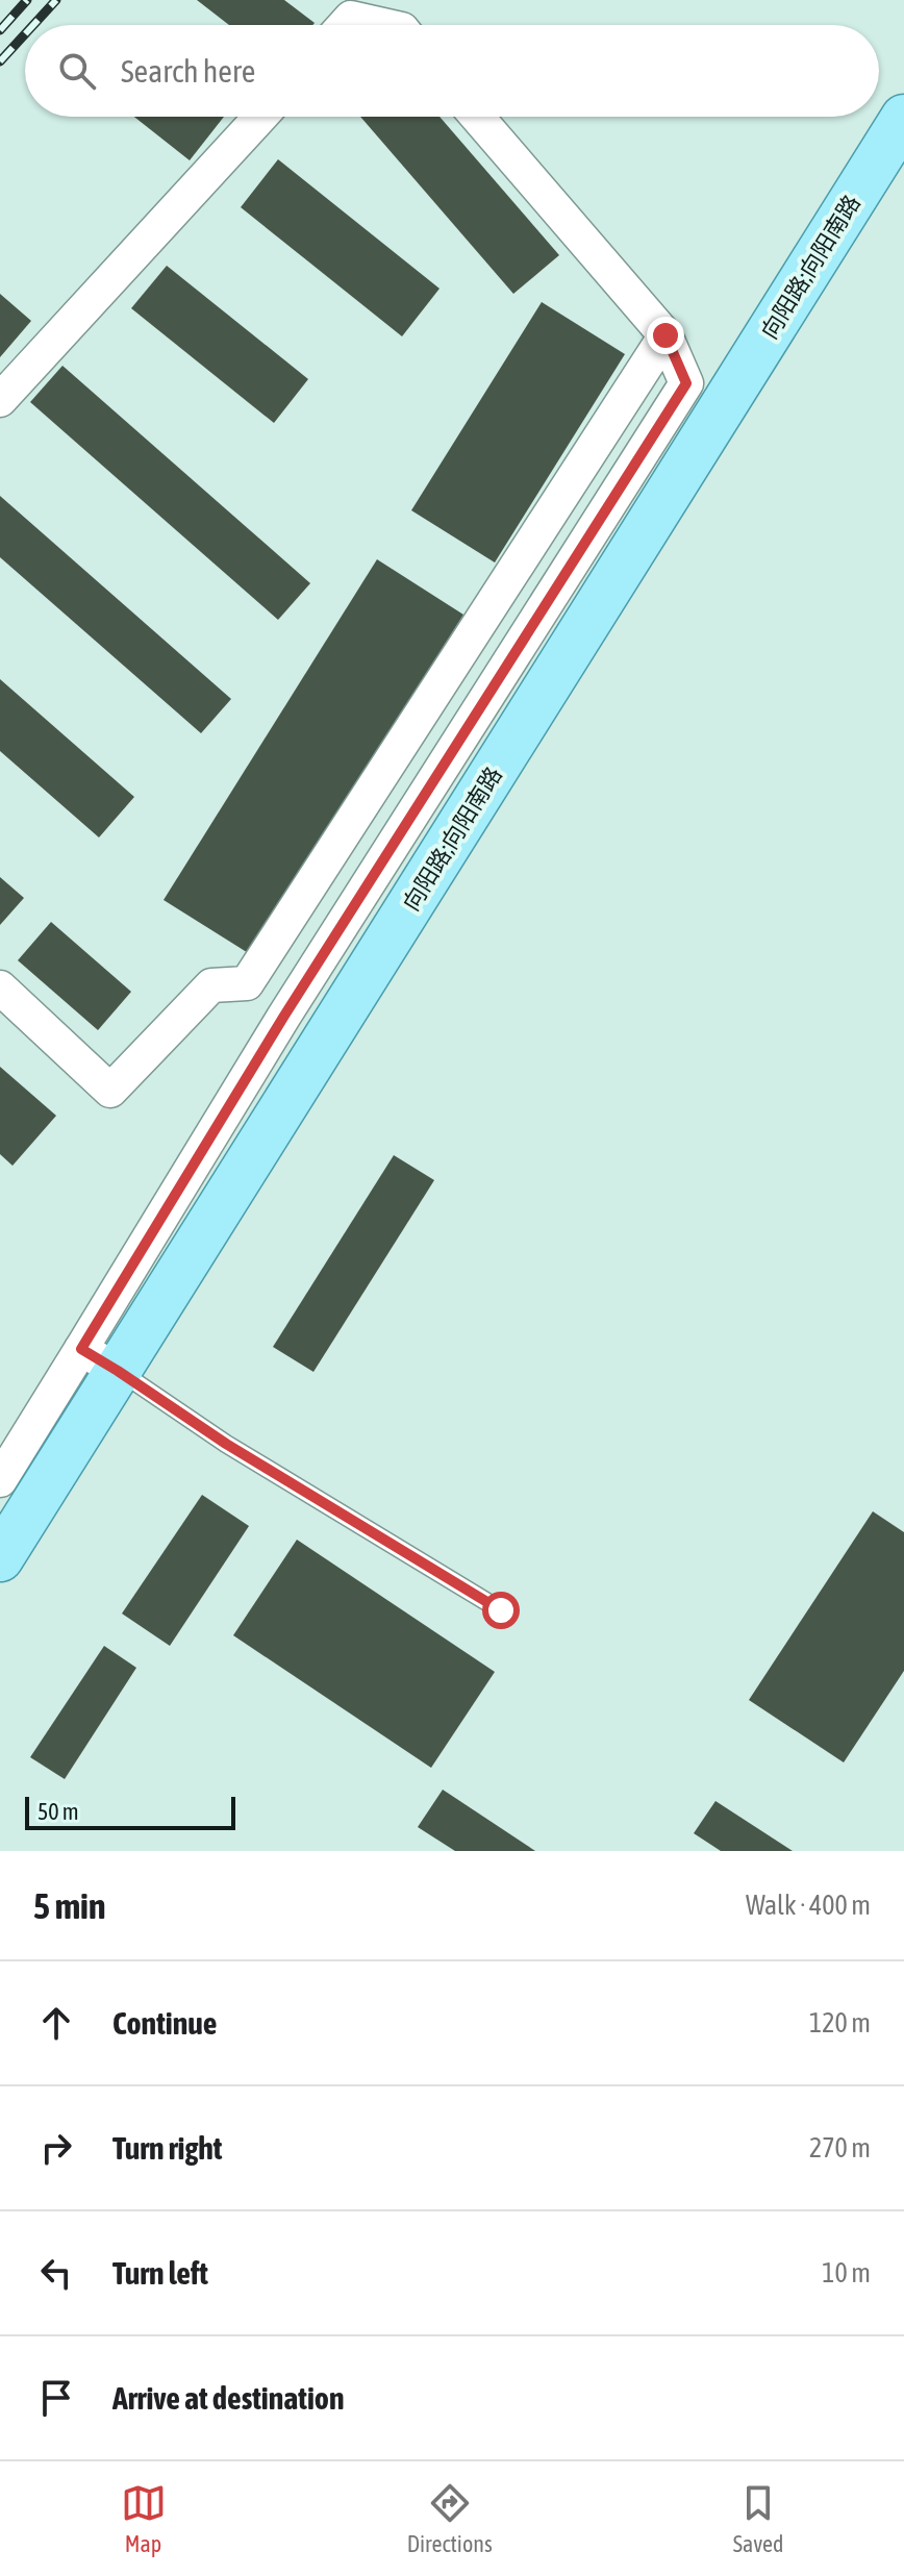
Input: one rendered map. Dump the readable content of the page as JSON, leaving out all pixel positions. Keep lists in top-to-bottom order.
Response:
{
  "streets": {
    "main road": ["向阳路;向阳南路"]
  },
  "scale_bar": "50 m",
  "page": {
    "search": "Search here",
    "scale": "50 m",
    "heading": ["5 min", "Walk · 400 m"],
    "list": [
      ["Continue", "120 m"],
      ["Turn right", "270 m"],
      ["Turn left", "10 m"],
      "Arrive at destination"
    ],
    "nav": ["Map", "Directions", "Saved"]
  }
}
